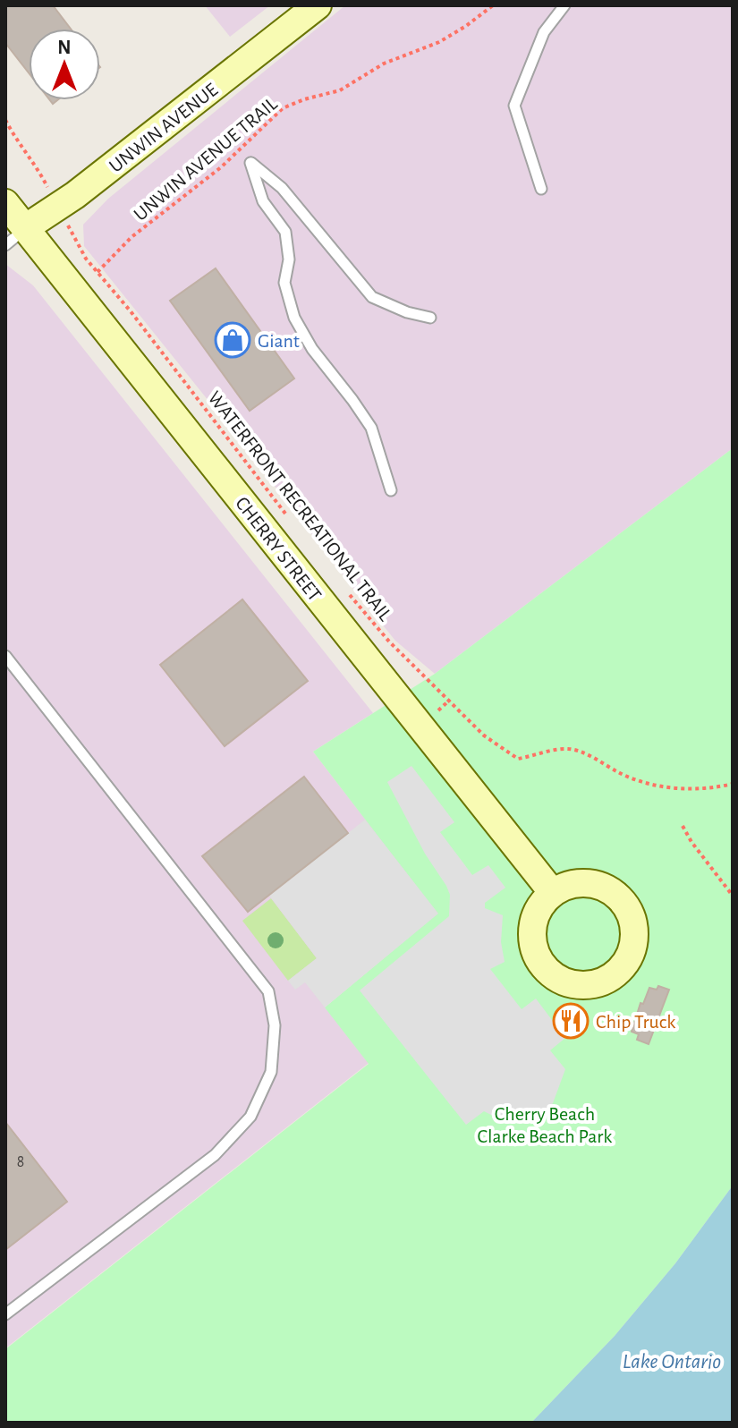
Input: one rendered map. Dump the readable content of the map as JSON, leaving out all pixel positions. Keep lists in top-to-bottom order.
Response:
{
  "streets": {
    "street": ["UNWIN AVENUE", "CHERRY STREET"],
    "path": ["UNWIN AVENUE TRAIL", "WATERFRONT RECREATIONAL TRAIL"]
  },
  "crossings": [
    ["UNWIN AVENUE", "CHERRY STREET"],
    ["UNWIN AVENUE TRAIL", "WATERFRONT RECREATIONAL TRAIL"]
  ],
  "water": ["Lake Ontario"],
  "parks": ["Cherry Beach Clarke Beach Park"],
  "places": {
    "shop": ["Giant"],
    "restaurant": ["Chip Truck"]
  },
  "house_numbers": ["8"],
  "north": "top"
}
